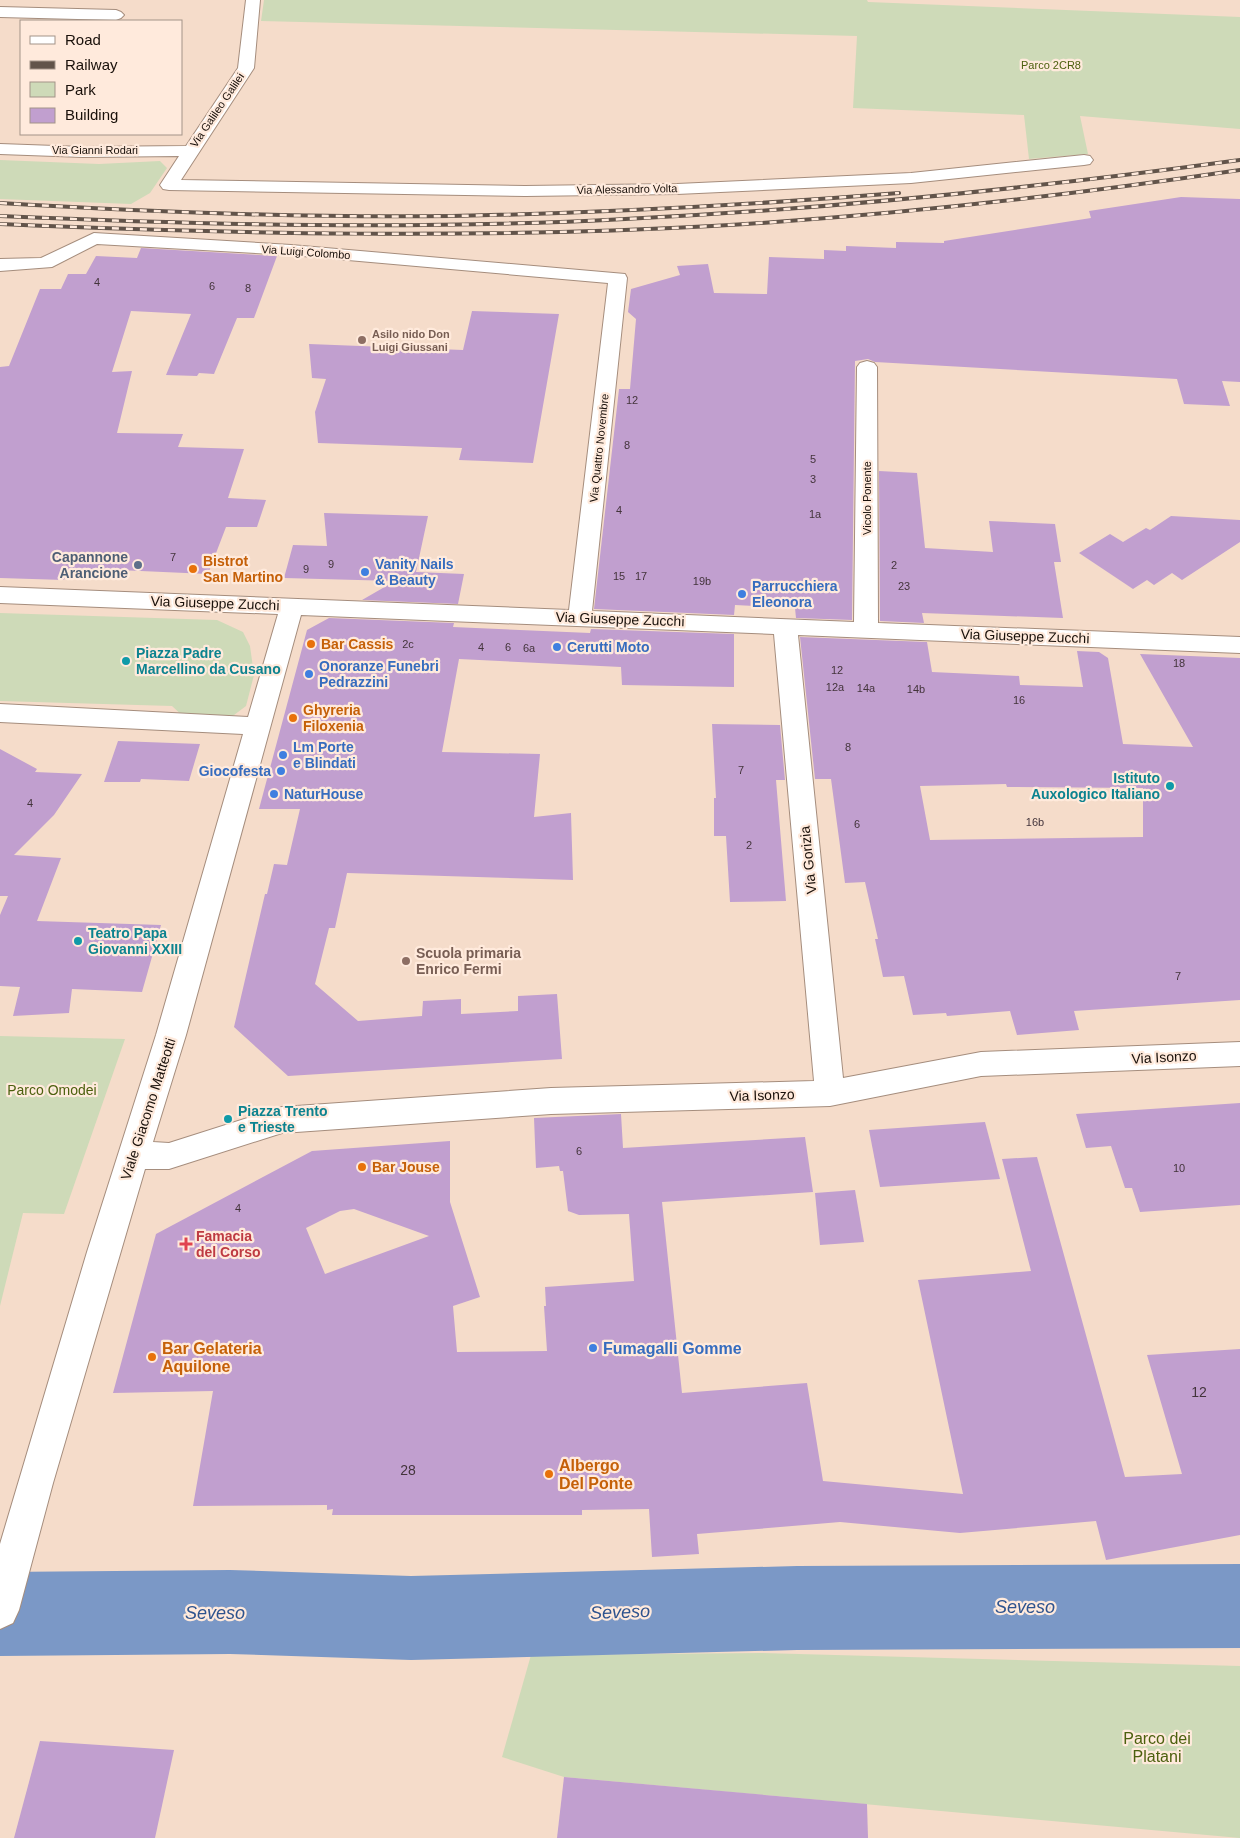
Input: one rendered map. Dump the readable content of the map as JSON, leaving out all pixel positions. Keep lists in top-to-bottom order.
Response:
{
  "streets": {
    "street": [
      "Via Galileo Galilei",
      "Via Gianni Rodari",
      "Via Alessandro Volta",
      "Via Luigi Colombo",
      "Via Quattro Novembre",
      "Vicolo Ponente",
      "Via Giuseppe Zucchi",
      "Via Gorizia",
      "Via Isonzo",
      "Viale Giacomo Matteotti"
    ]
  },
  "crossings": [
    ["Via Galileo Galilei", "Via Gianni Rodari"],
    ["Via Galileo Galilei", "Via Alessandro Volta"],
    ["Via Luigi Colombo", "Via Quattro Novembre"],
    ["Via Quattro Novembre", "Via Giuseppe Zucchi"],
    ["Vicolo Ponente", "Via Giuseppe Zucchi"],
    ["Via Giuseppe Zucchi", "Via Gorizia"],
    ["Via Giuseppe Zucchi", "Viale Giacomo Matteotti"],
    ["Via Gorizia", "Via Isonzo"],
    ["Via Isonzo", "Viale Giacomo Matteotti"]
  ],
  "water": ["Seveso"],
  "parks": ["Parco 2CR8", "Parco Omodei", "Parco dei Platani"],
  "places": {
    "other": [
      "Asilo nido Don Luigi Giussani",
      "Capannone Arancione",
      "Bistrot San Martino",
      "Vanity Nails & Beauty",
      "Parrucchiera Eleonora",
      "Bar Cassis",
      "Cerutti Moto",
      "Piazza Padre Marcellino da Cusano",
      "Onoranze Funebri Pedrazzini",
      "Ghyreria Filoxenia",
      "Lm Porte e Blindati",
      "Giocofesta",
      "Istituto Auxologico Italiano",
      "NaturHouse",
      "Teatro Papa Giovanni XXIII",
      "Scuola primaria Enrico Fermi",
      "Piazza Trento e Trieste",
      "Bar Jouse",
      "Fumagalli Gomme",
      "Bar Gelateria Aquilone",
      "Albergo Del Ponte"
    ],
    "health": ["Famacia del Corso"]
  },
  "house_numbers": [
    "4",
    "6",
    "8",
    "12",
    "8",
    "5",
    "3",
    "4",
    "1a",
    "7",
    "9",
    "2",
    "9",
    "15",
    "17",
    "19b",
    "23",
    "2c",
    "4",
    "6",
    "6a",
    "18",
    "12",
    "12a",
    "14a",
    "14b",
    "16",
    "8",
    "7",
    "4",
    "16b",
    "6",
    "2",
    "7",
    "6",
    "10",
    "4",
    "12",
    "28"
  ],
  "legend": [
    "Road",
    "Railway",
    "Park",
    "Building"
  ]
}
